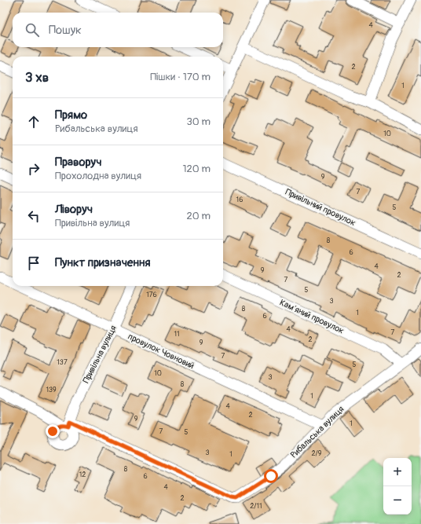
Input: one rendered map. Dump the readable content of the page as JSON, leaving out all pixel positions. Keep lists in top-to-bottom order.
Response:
{
  "streets": {
    "street": [
      "Привільний провулок",
      "Камʼяний провулок",
      "провулок Човновий",
      "Привільна вулиця",
      "Рибальська вулиця"
    ]
  },
  "crossings": [
    ["Камʼяний провулок", "Рибальська вулиця"],
    ["провулок Човновий", "Привільна вулиця"],
    ["провулок Човновий", "Рибальська вулиця"],
    ["Привільна вулиця", "Рибальська вулиця"]
  ],
  "house_numbers": [
    "4",
    "2",
    "1",
    "10",
    "9",
    "7",
    "16",
    "5",
    "8",
    "6",
    "4",
    "9",
    "2",
    "7",
    "5",
    "176",
    "3",
    "8",
    "1",
    "6",
    "4",
    "7",
    "11",
    "2",
    "9",
    "7",
    "137",
    "5",
    "10",
    "3",
    "8",
    "139",
    "1",
    "4",
    "2",
    "9",
    "1",
    "7",
    "5",
    "3",
    "2/9",
    "1",
    "8",
    "12",
    "6",
    "4",
    "2",
    "2/11"
  ],
  "page": {
    "search": "Пошук",
    "heading": ["3 хв", "Пішки · 170 m"],
    "list": [
      ["Прямо", "Рибальська вулиця", "30 m"],
      ["Праворуч", "Прохолодна вулиця", "120 m"],
      ["Ліворуч", "Привільна вулиця", "20 m"],
      "Пункт призначення"
    ],
    "map_buttons": ["+", "−"]
  }
}
